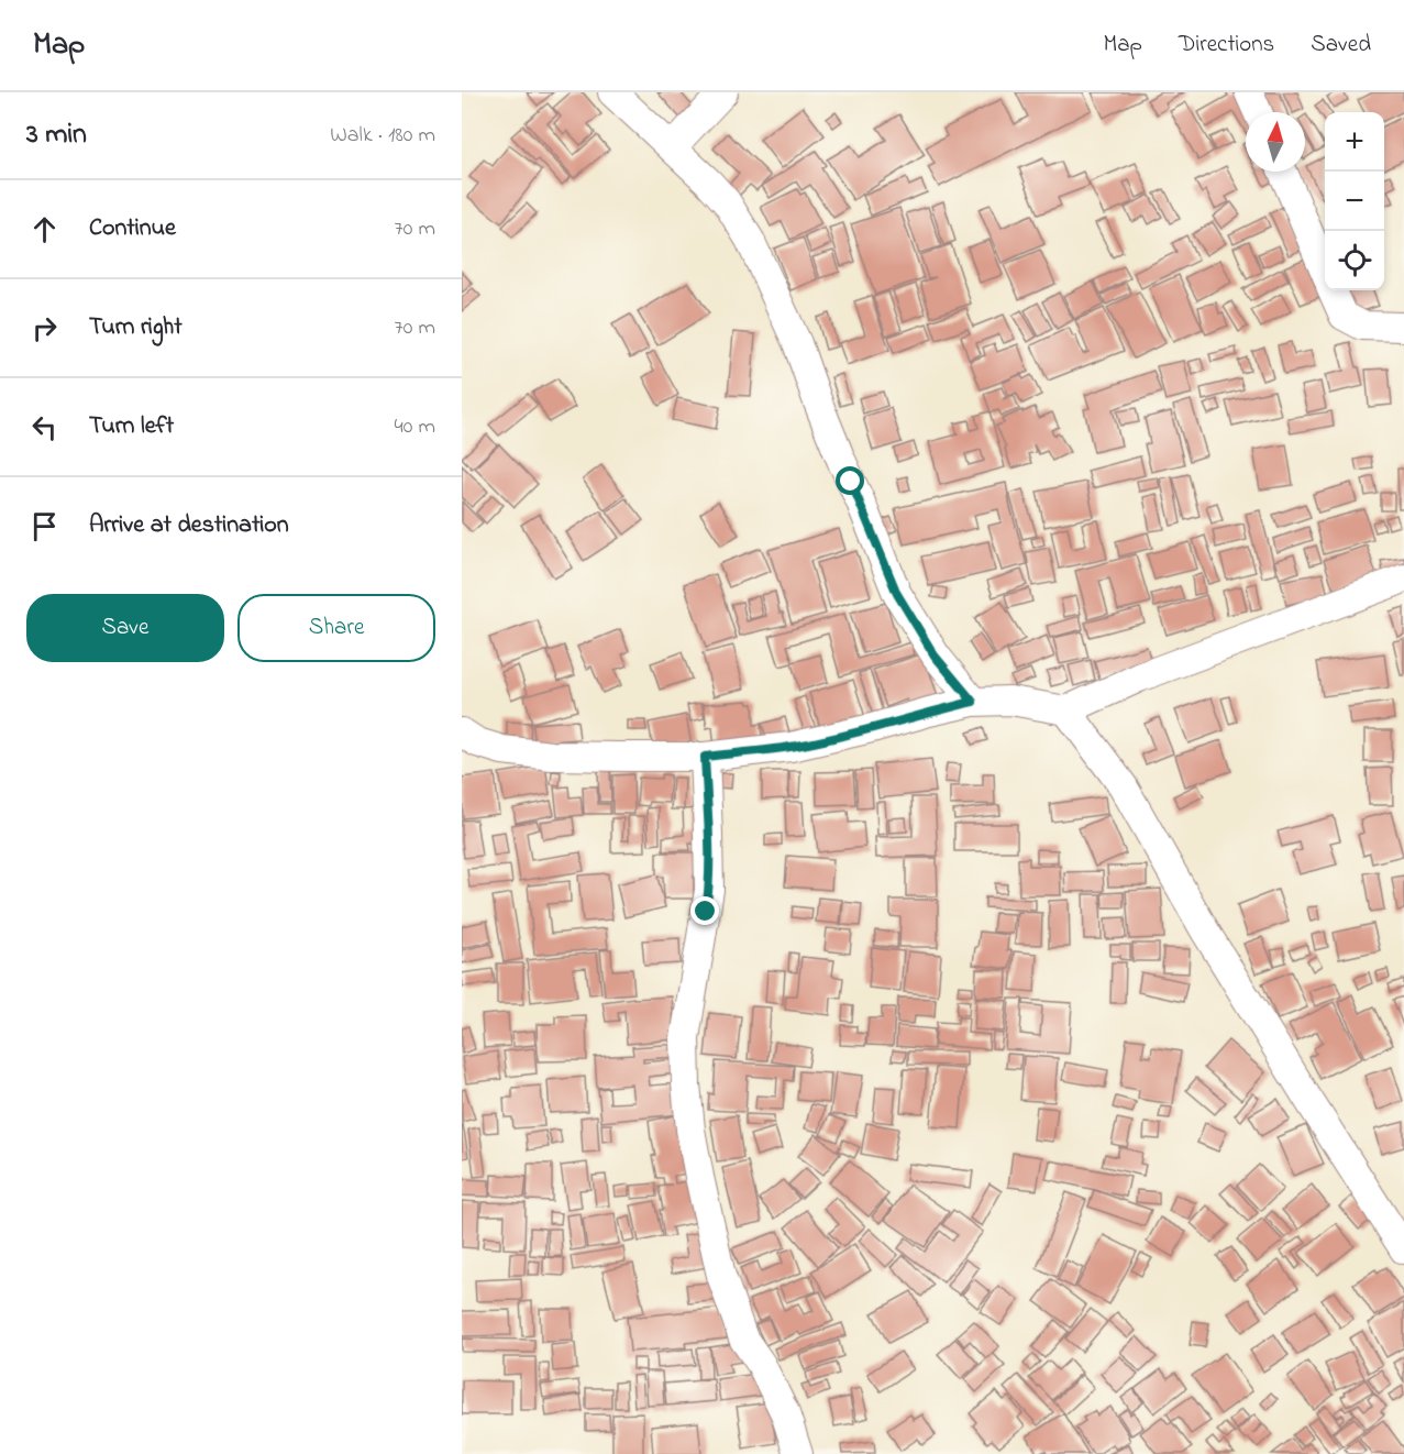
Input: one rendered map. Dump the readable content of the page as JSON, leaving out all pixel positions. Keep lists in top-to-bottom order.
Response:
{
  "north": "top",
  "page": {
    "header": "Map",
    "nav": ["Map", "Directions", "Saved"],
    "heading": ["3 min", "Walk · 180 m"],
    "map_buttons": ["+", "−"],
    "list": [
      ["Continue", "70 m"],
      ["Turn right", "70 m"],
      ["Turn left", "40 m"],
      "Arrive at destination"
    ],
    "buttons": ["Save", "Share"]
  }
}
